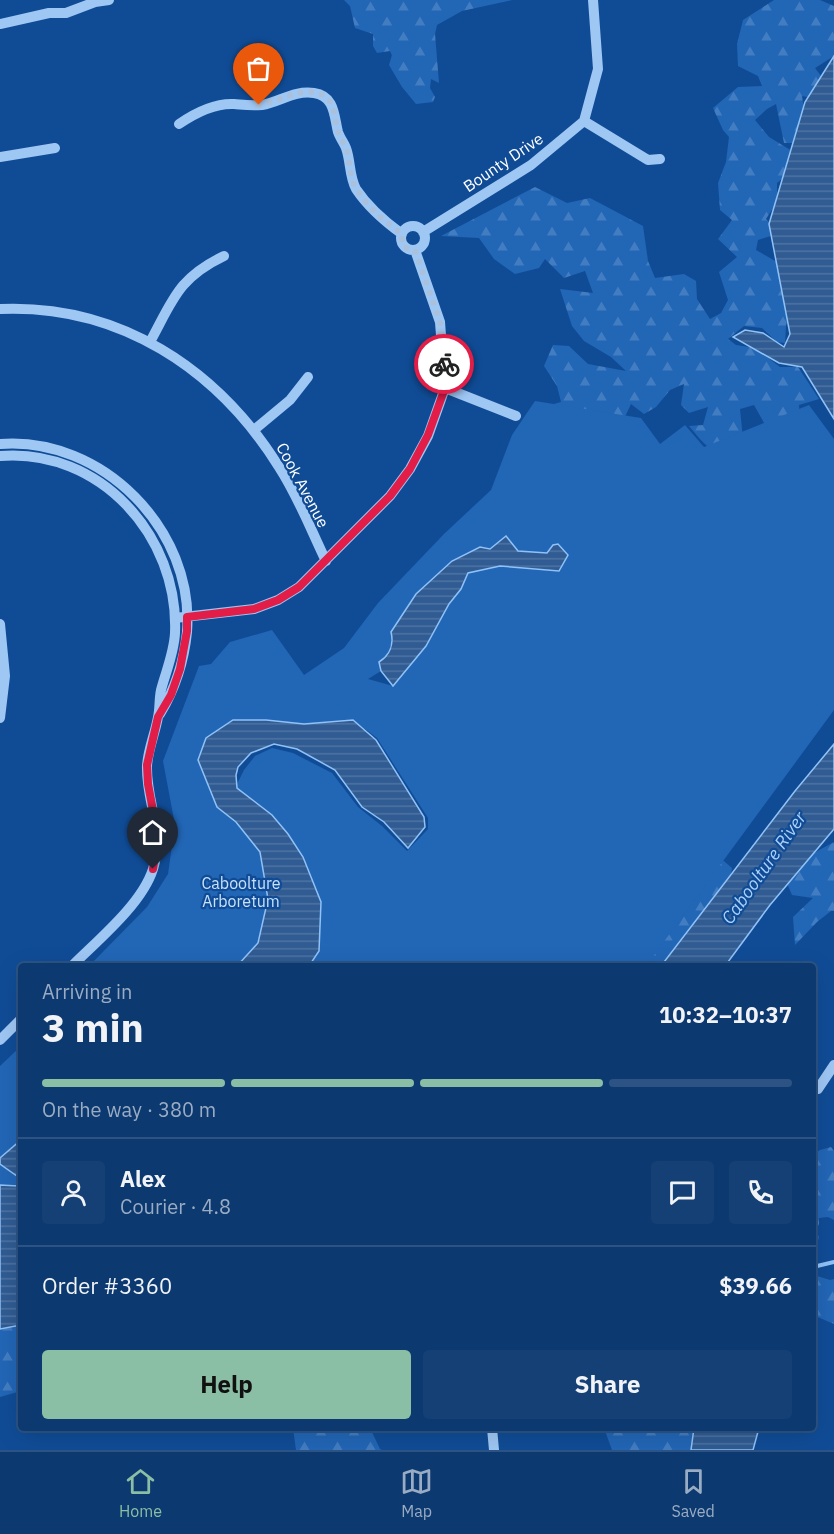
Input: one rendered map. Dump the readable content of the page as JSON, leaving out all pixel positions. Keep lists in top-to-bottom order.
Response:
{
  "streets": {
    "street": ["Bounty Drive", "Cook Avenue"]
  },
  "water": ["Caboolture River"],
  "parks": ["Caboolture Arboretum"],
  "page": {
    "heading": ["3 min", "Arriving in", "10:32–10:37"],
    "panel": [
      "Alex",
      "Courier · 4.8",
      "Order #3360",
      "$39.66"
    ],
    "bar": "On the way · 380 m",
    "buttons": ["Help", "Share"],
    "tabs": ["Home", "Map", "Saved"]
  }
}
